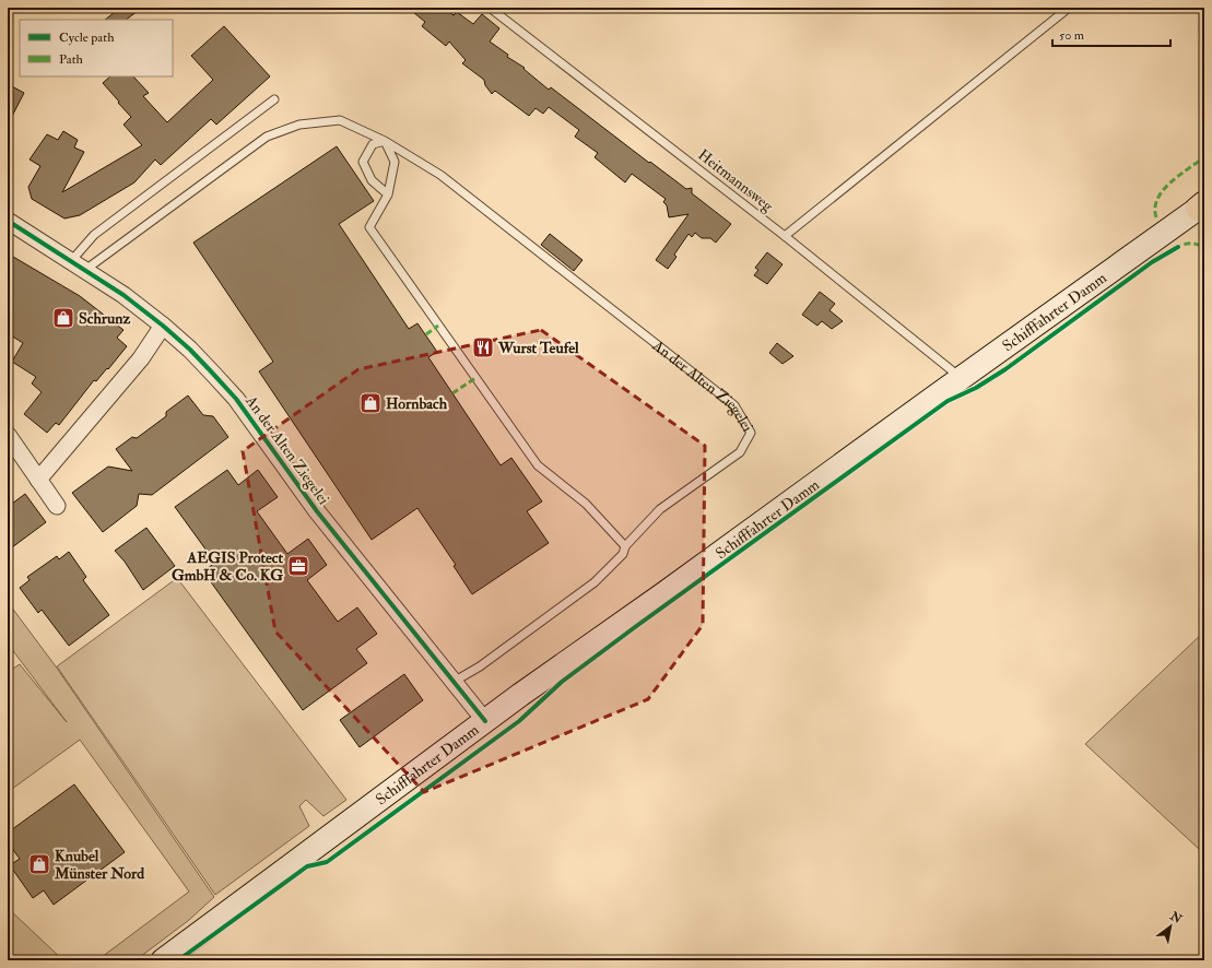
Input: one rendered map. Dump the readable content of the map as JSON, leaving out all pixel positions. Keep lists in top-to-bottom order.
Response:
{
  "streets": {
    "main road": ["Schifffahrter Damm"],
    "street": ["An der Alten Ziegelei"],
    "lane": ["Heitmannsweg"]
  },
  "crossings": [
    ["Heitmannsweg", "Schifffahrter Damm"],
    ["Schifffahrter Damm", "An der Alten Ziegelei"]
  ],
  "places": {
    "shop": ["Schrunz", "Hornbach", "Knubel Münster Nord"],
    "restaurant": ["Wurst Teufel"],
    "office": ["AEGIS Protect GmbH & Co. KG"]
  },
  "legend": ["Cycle path", "Path"],
  "scale_bar": "50 m",
  "north": "top right"
}
